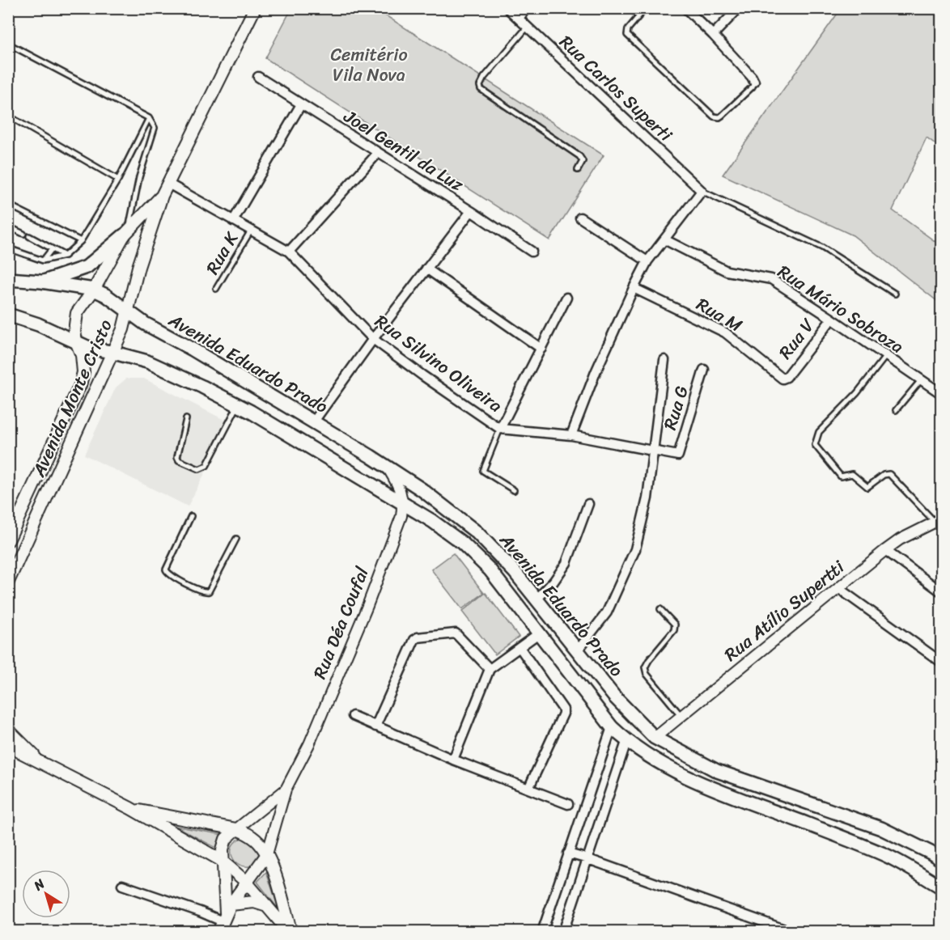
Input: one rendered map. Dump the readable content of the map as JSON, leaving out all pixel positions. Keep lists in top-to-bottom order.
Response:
{
  "streets": {
    "main road": ["Avenida Eduardo Prado", "Avenida Monte Cristo", "Rua Déa Coufal"],
    "street": [
      "Rua Carlos Superti",
      "Joel Gentil da Luz",
      "Rua Mário Sobroza",
      "Rua M",
      "Rua V",
      "Rua Silvino Oliveira",
      "Rua G",
      "Rua Atílio Supertti"
    ],
    "lane": ["Rua K"]
  },
  "crossings": [
    ["Rua K", "Rua Silvino Oliveira"],
    ["Rua Mário Sobroza", "Rua V"],
    ["Rua M", "Rua V"],
    ["Avenida Eduardo Prado", "Avenida Monte Cristo"],
    ["Avenida Eduardo Prado", "Rua Atílio Supertti"],
    ["Avenida Eduardo Prado", "Rua Déa Coufal"],
    ["Rua Silvino Oliveira", "Avenida Monte Cristo"],
    ["Rua Silvino Oliveira", "Rua G"]
  ],
  "parks": ["Cemitério Vila Nova"],
  "north": "top left"
}
